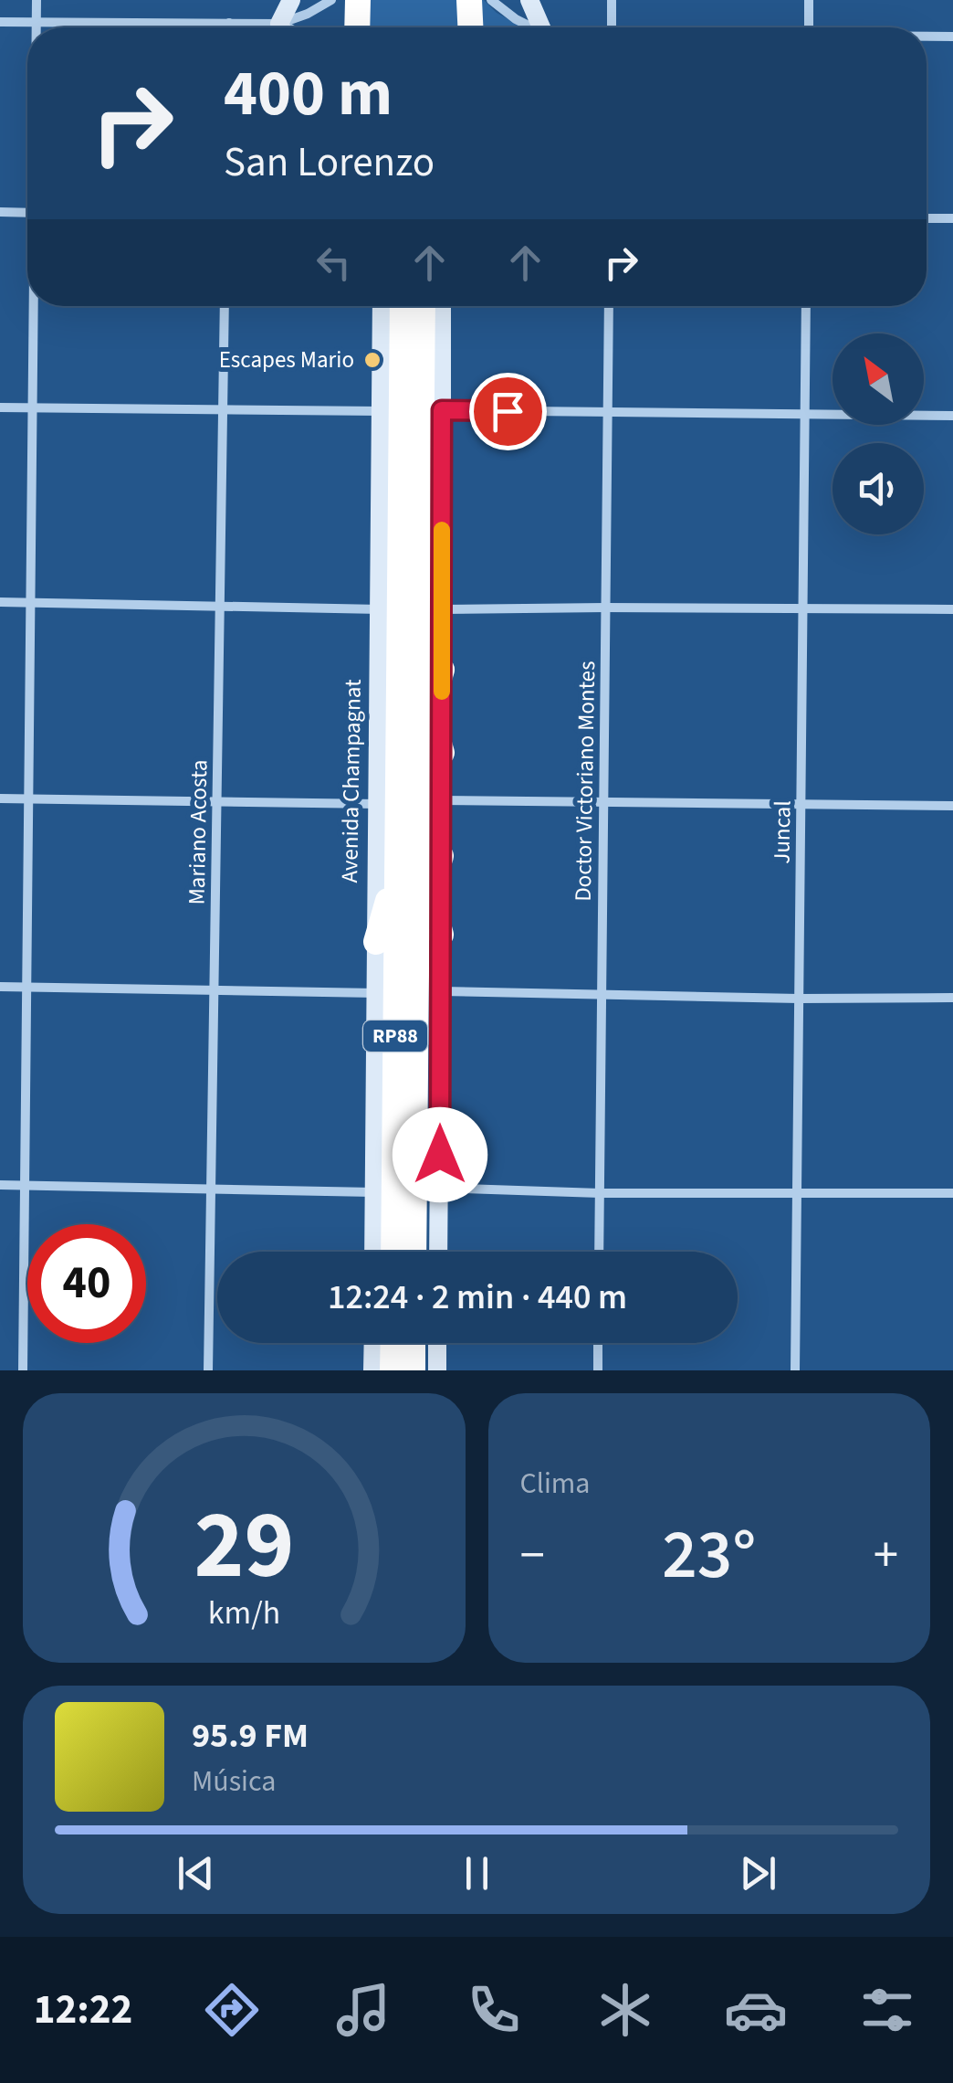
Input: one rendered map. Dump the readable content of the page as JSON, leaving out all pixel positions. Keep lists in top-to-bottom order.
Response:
{
  "streets": {
    "highway": ["Avenida Champagnat", "RP88"],
    "street": ["Doctor Victoriano Montes", "Mariano Acosta", "Juncal"]
  },
  "places": ["Escapes Mario"],
  "north": "top left",
  "page": {
    "turn": ["400 m", "San Lorenzo"],
    "limit": "40",
    "trip": "12:24 · 2 min · 440 m",
    "tile": "Clima",
    "heat": ["−", "23°", "+"],
    "song": ["95.9 FM", "Música"],
    "tabs": "12:22",
    "gauge": ["29", "km/h"]
  }
}
